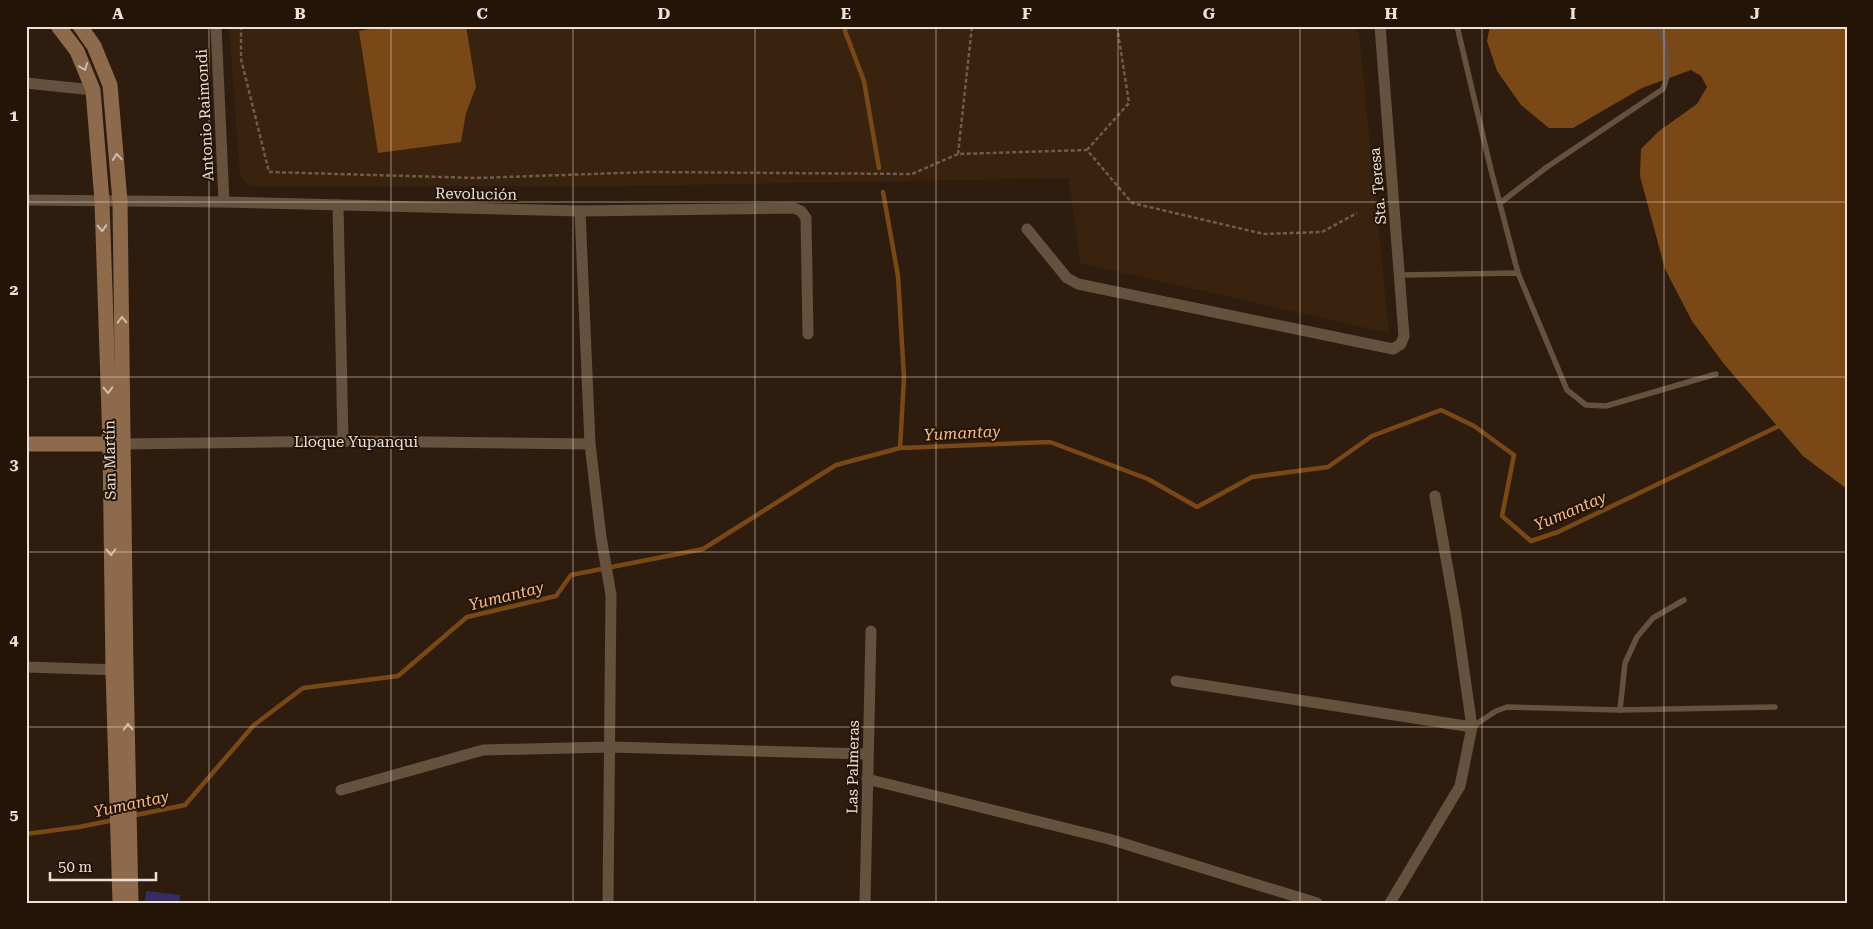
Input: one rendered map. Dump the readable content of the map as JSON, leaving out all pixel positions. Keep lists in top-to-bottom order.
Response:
{
  "streets": {
    "main road": ["Lloque Yupanqui", "San Martín"],
    "street": [
      "Antonio Raimondi",
      "Sta. Teresa",
      "Revolución",
      "Las Palmeras"
    ]
  },
  "crossings": [
    ["Antonio Raimondi", "Revolución"],
    ["Revolución", "San Martín"],
    ["Lloque Yupanqui", "San Martín"]
  ],
  "water": ["Yumantay"],
  "scale_bar": "50 m",
  "grid": {
    "columns": [
      "A",
      "B",
      "C",
      "D",
      "E",
      "F",
      "G",
      "H",
      "I",
      "J"
    ],
    "rows": [
      "1",
      "2",
      "3",
      "4",
      "5"
    ]
  }
}
